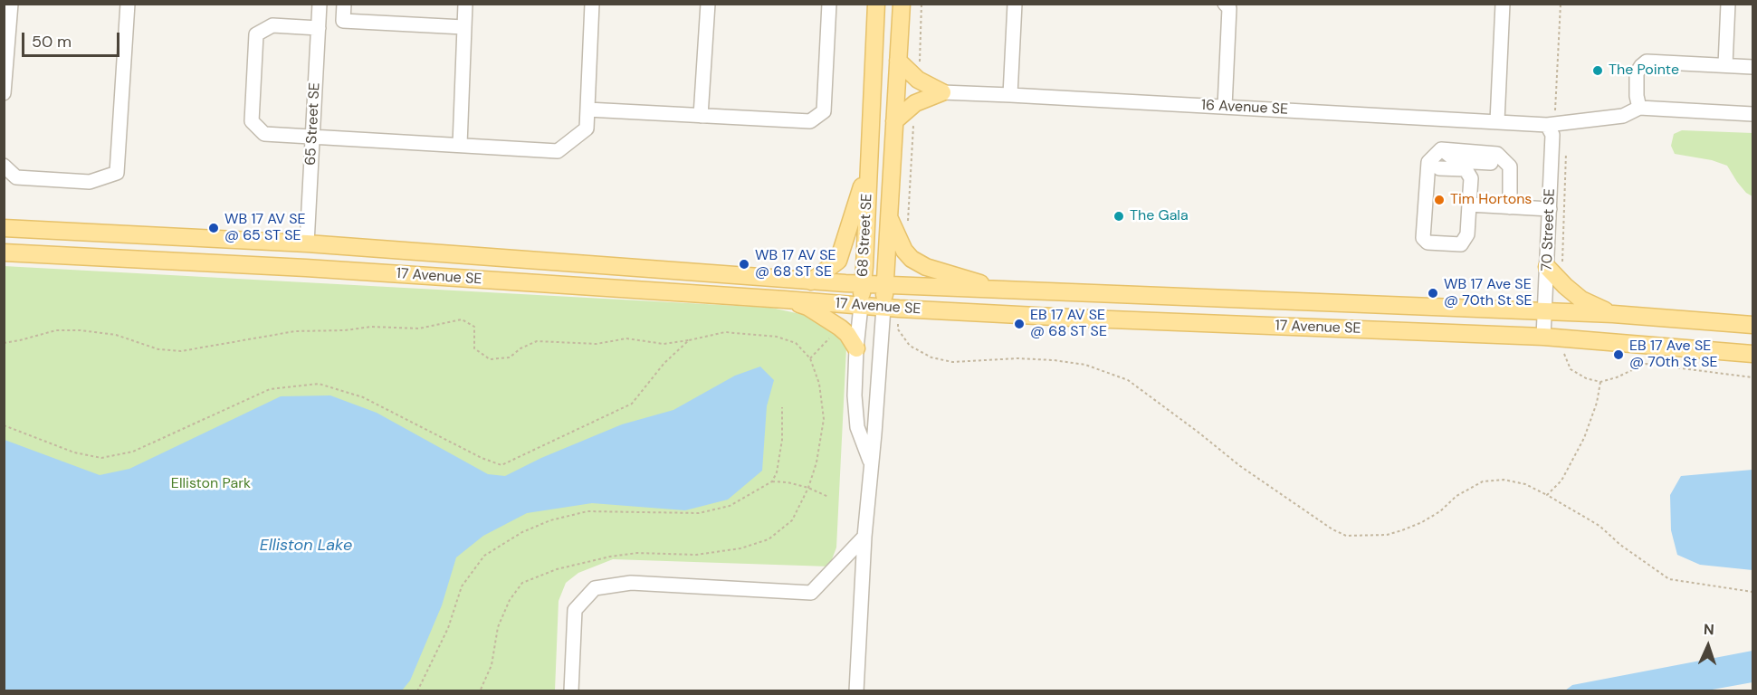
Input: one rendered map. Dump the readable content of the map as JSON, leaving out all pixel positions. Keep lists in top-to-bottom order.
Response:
{
  "streets": {
    "main road": ["68 Street SE", "17 Avenue SE"],
    "street": ["16 Avenue SE", "65 Street SE", "70 Street SE"]
  },
  "crossings": [
    ["16 Avenue SE", "70 Street SE"],
    ["65 Street SE", "17 Avenue SE"],
    ["70 Street SE", "17 Avenue SE"],
    ["68 Street SE", "17 Avenue SE"]
  ],
  "water": ["Elliston Lake"],
  "parks": ["Elliston Park"],
  "places": [
    "The Pointe",
    "Tim Hortons",
    "The Gala",
    "WB 17 AV SE @ 65 ST SE",
    "WB 17 AV SE @ 68 ST SE",
    "WB 17 Ave SE @ 70th St SE",
    "EB 17 AV SE @ 68 ST SE",
    "EB 17 Ave SE @ 70th St SE"
  ],
  "scale_bar": "50 m",
  "north": "top"
}
